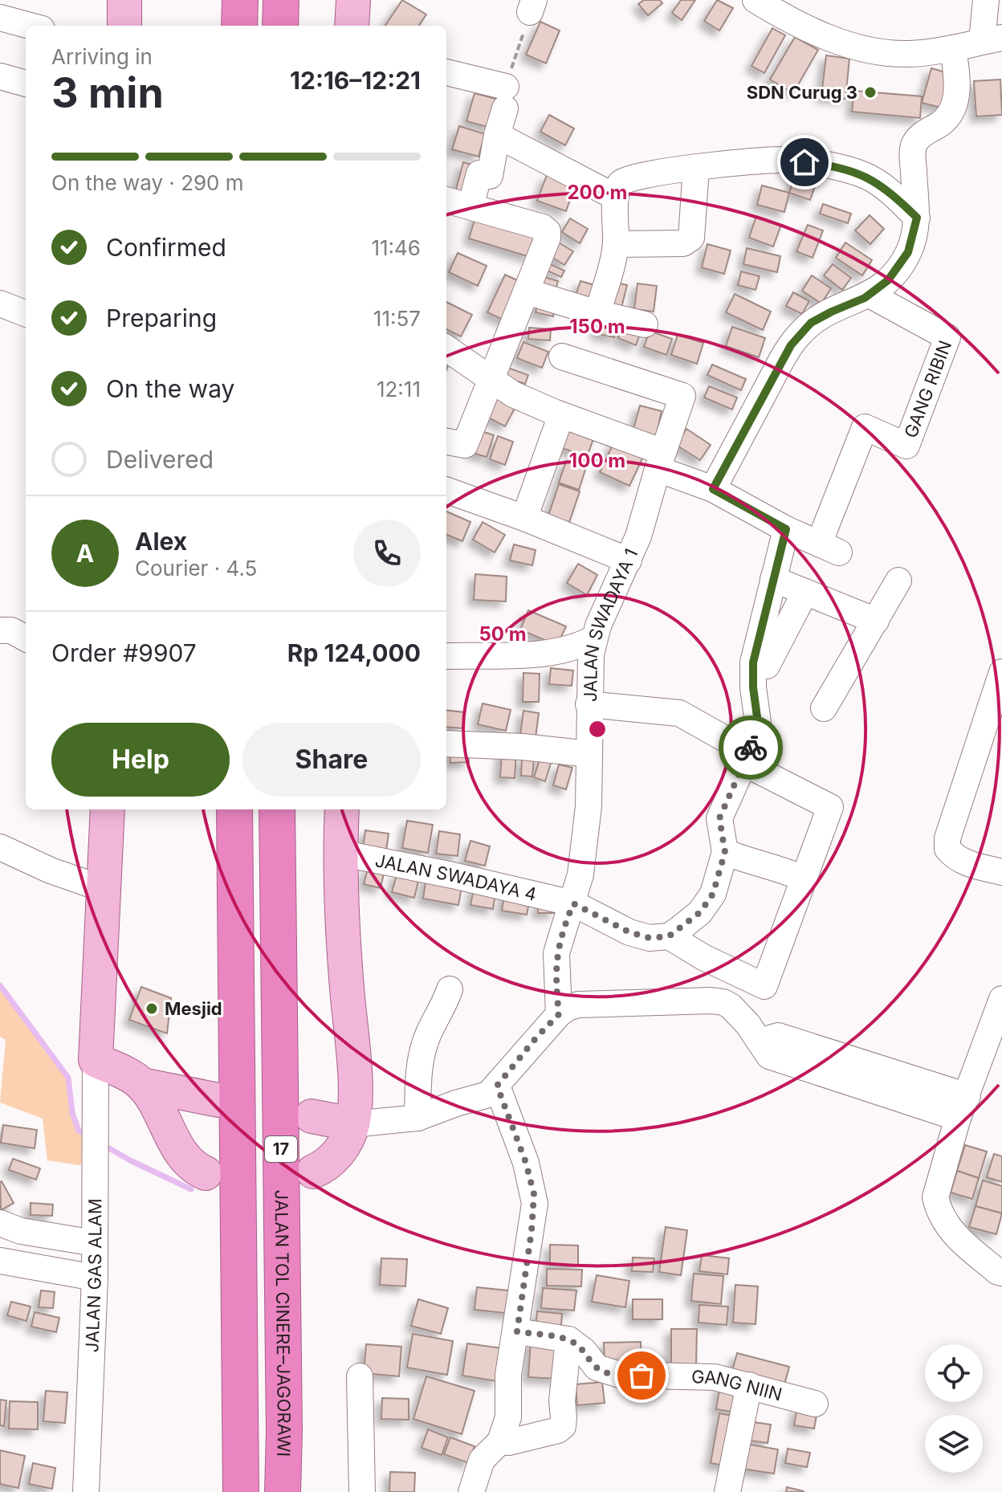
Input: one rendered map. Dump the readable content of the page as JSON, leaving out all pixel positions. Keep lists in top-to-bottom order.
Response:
{
  "streets": {
    "highway": ["17", "JALAN TOL CINERE–JAGORAWI"],
    "main road": ["JALAN GAS ALAM"],
    "street": [
      "GANG RIBIN",
      "JALAN SWADAYA 1",
      "JALAN SWADAYA 4",
      "GANG NIIN"
    ]
  },
  "crossings": [
    ["JALAN SWADAYA 1", "JALAN SWADAYA 4"]
  ],
  "places": ["SDN Curug 3", "Mesjid"],
  "page": {
    "heading": ["3 min", "Arriving in", "12:16–12:21"],
    "panel": [
      "Alex",
      "Courier · 4.5",
      "Order #9907",
      "Rp 124,000"
    ],
    "bar": "On the way · 290 m",
    "list": [
      ["Confirmed", "11:46"],
      ["Preparing", "11:57"],
      ["On the way", "12:11"],
      "Delivered"
    ],
    "round": "A",
    "buttons": ["Help", "Share"]
  },
  "rings": [
    "200 m",
    "150 m",
    "100 m",
    "50 m"
  ]
}
